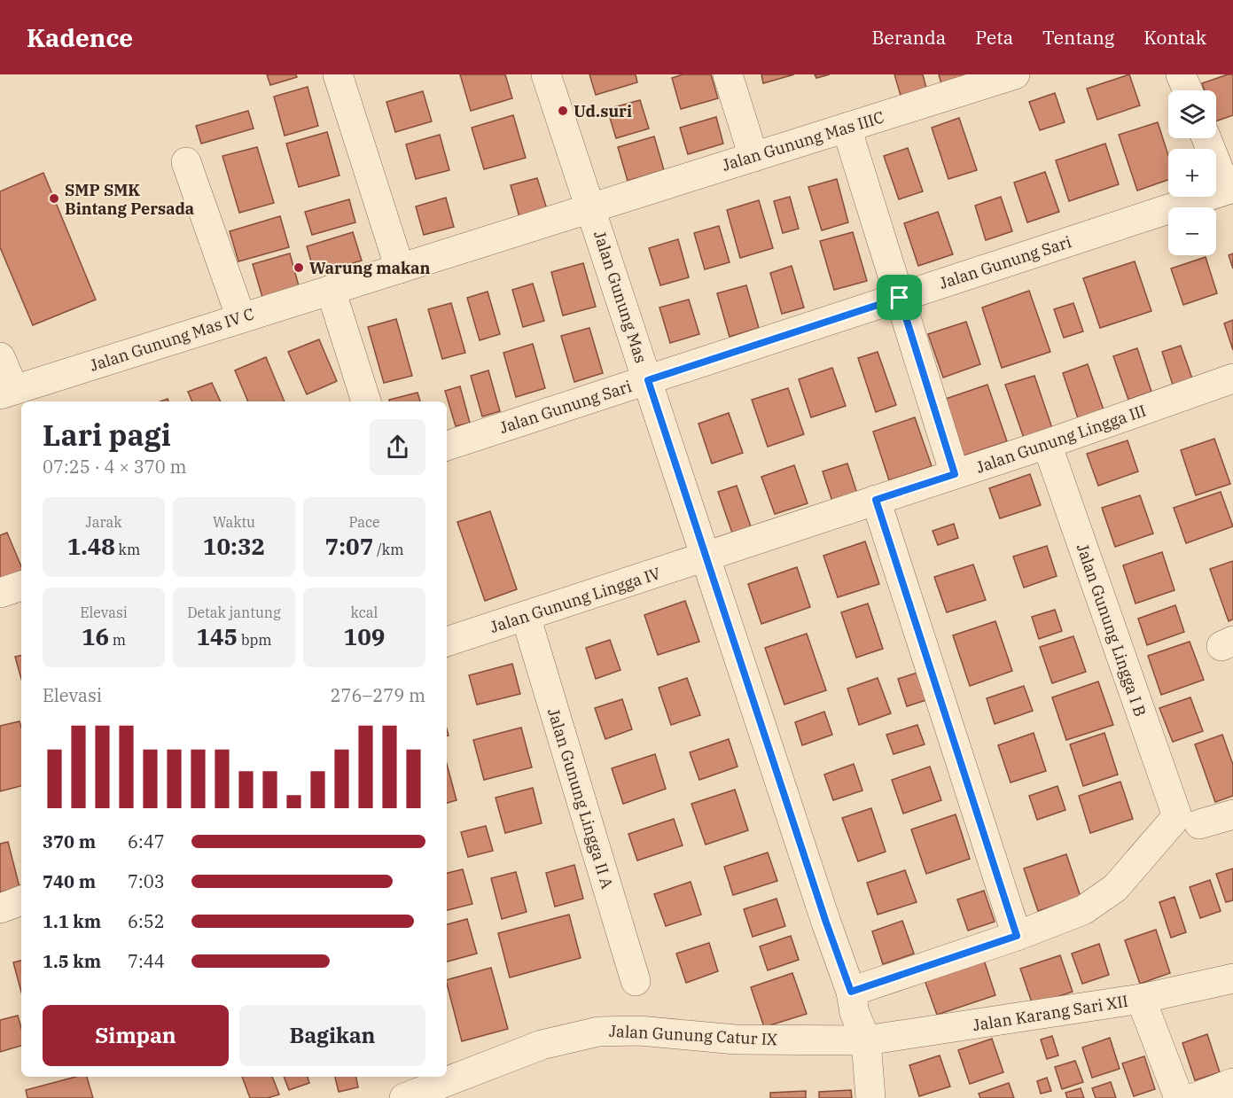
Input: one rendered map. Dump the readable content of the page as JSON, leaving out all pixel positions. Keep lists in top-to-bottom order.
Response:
{
  "streets": {
    "street": [
      "Jalan Gunung Mas IIIC",
      "Jalan Gunung Sari",
      "Jalan Gunung Mas",
      "Jalan Gunung Mas IV C",
      "Jalan Gunung Lingga III",
      "Jalan Gunung Lingga IV",
      "Jalan Gunung Lingga I B",
      "Jalan Gunung Lingga II A",
      "Jalan Karang Sari XII",
      "Jalan Gunung Catur IX"
    ]
  },
  "crossings": [
    ["Jalan Gunung Mas IIIC", "Jalan Gunung Mas"],
    ["Jalan Gunung Mas IIIC", "Jalan Gunung Mas IV C"],
    ["Jalan Gunung Sari", "Jalan Gunung Mas"],
    ["Jalan Gunung Mas", "Jalan Gunung Lingga III"],
    ["Jalan Gunung Mas", "Jalan Gunung Lingga IV"],
    ["Jalan Gunung Mas", "Jalan Karang Sari XII"],
    ["Jalan Gunung Mas", "Jalan Gunung Catur IX"],
    ["Jalan Gunung Lingga III", "Jalan Gunung Lingga IV"],
    ["Jalan Gunung Lingga III", "Jalan Gunung Lingga I B"],
    ["Jalan Gunung Lingga IV", "Jalan Gunung Lingga II A"],
    ["Jalan Karang Sari XII", "Jalan Gunung Catur IX"]
  ],
  "places": ["Ud.suri", "SMP SMK Bintang Persada", "Warung makan"],
  "page": {
    "header": "Kadence",
    "nav": [
      "Beranda",
      "Peta",
      "Tentang",
      "Kontak"
    ],
    "map_buttons": ["+", "−"],
    "heading": ["Lari pagi", "07:25 · 4 × 370 m"],
    "stats": [
      ["Jarak", "1.48 km"],
      ["Waktu", "10:32"],
      ["Pace", "7:07 /km"],
      ["Elevasi", "16 m"],
      ["Detak jantung", "145 bpm"],
      ["kcal", "109"]
    ],
    "chart": ["Elevasi", "276–279 m"],
    "list": [
      {
        "name": "370 m",
        "note": "6:47"
      },
      {
        "name": "740 m",
        "note": "7:03"
      },
      {
        "name": "1.1 km",
        "note": "6:52"
      },
      {
        "name": "1.5 km",
        "note": "7:44"
      }
    ],
    "buttons": ["Simpan", "Bagikan"]
  }
}
